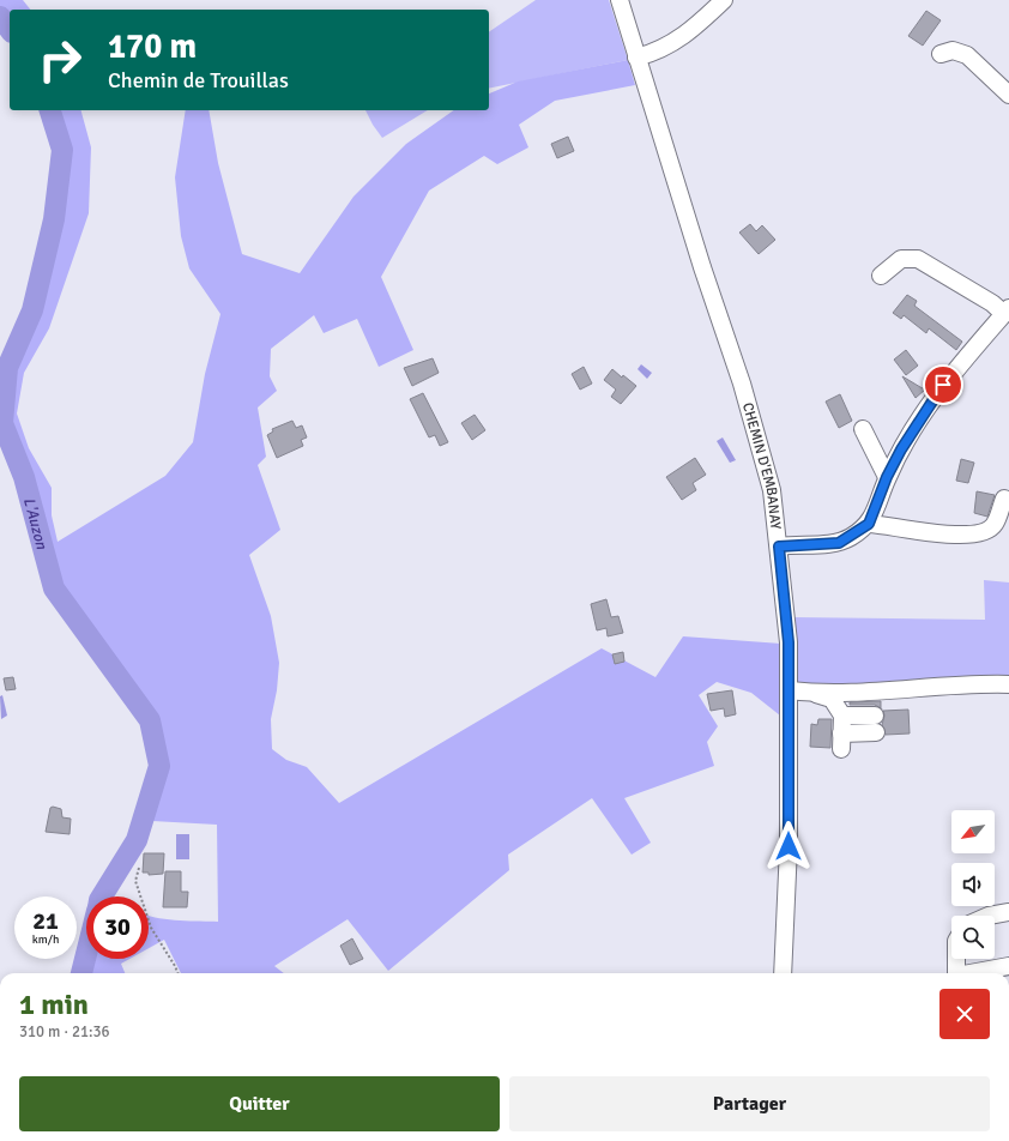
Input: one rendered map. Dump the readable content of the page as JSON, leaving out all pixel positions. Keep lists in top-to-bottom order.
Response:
{
  "streets": {
    "street": ["CHEMIN D'EMBANAY"]
  },
  "water": ["L'Auzon"],
  "north": "bottom left",
  "page": {
    "turn": ["170 m", "Chemin de Trouillas"],
    "speed": "21 km/h",
    "limit": "30",
    "heading": ["1 min", "310 m · 21:36"],
    "buttons": ["Quitter", "Partager"]
  }
}
